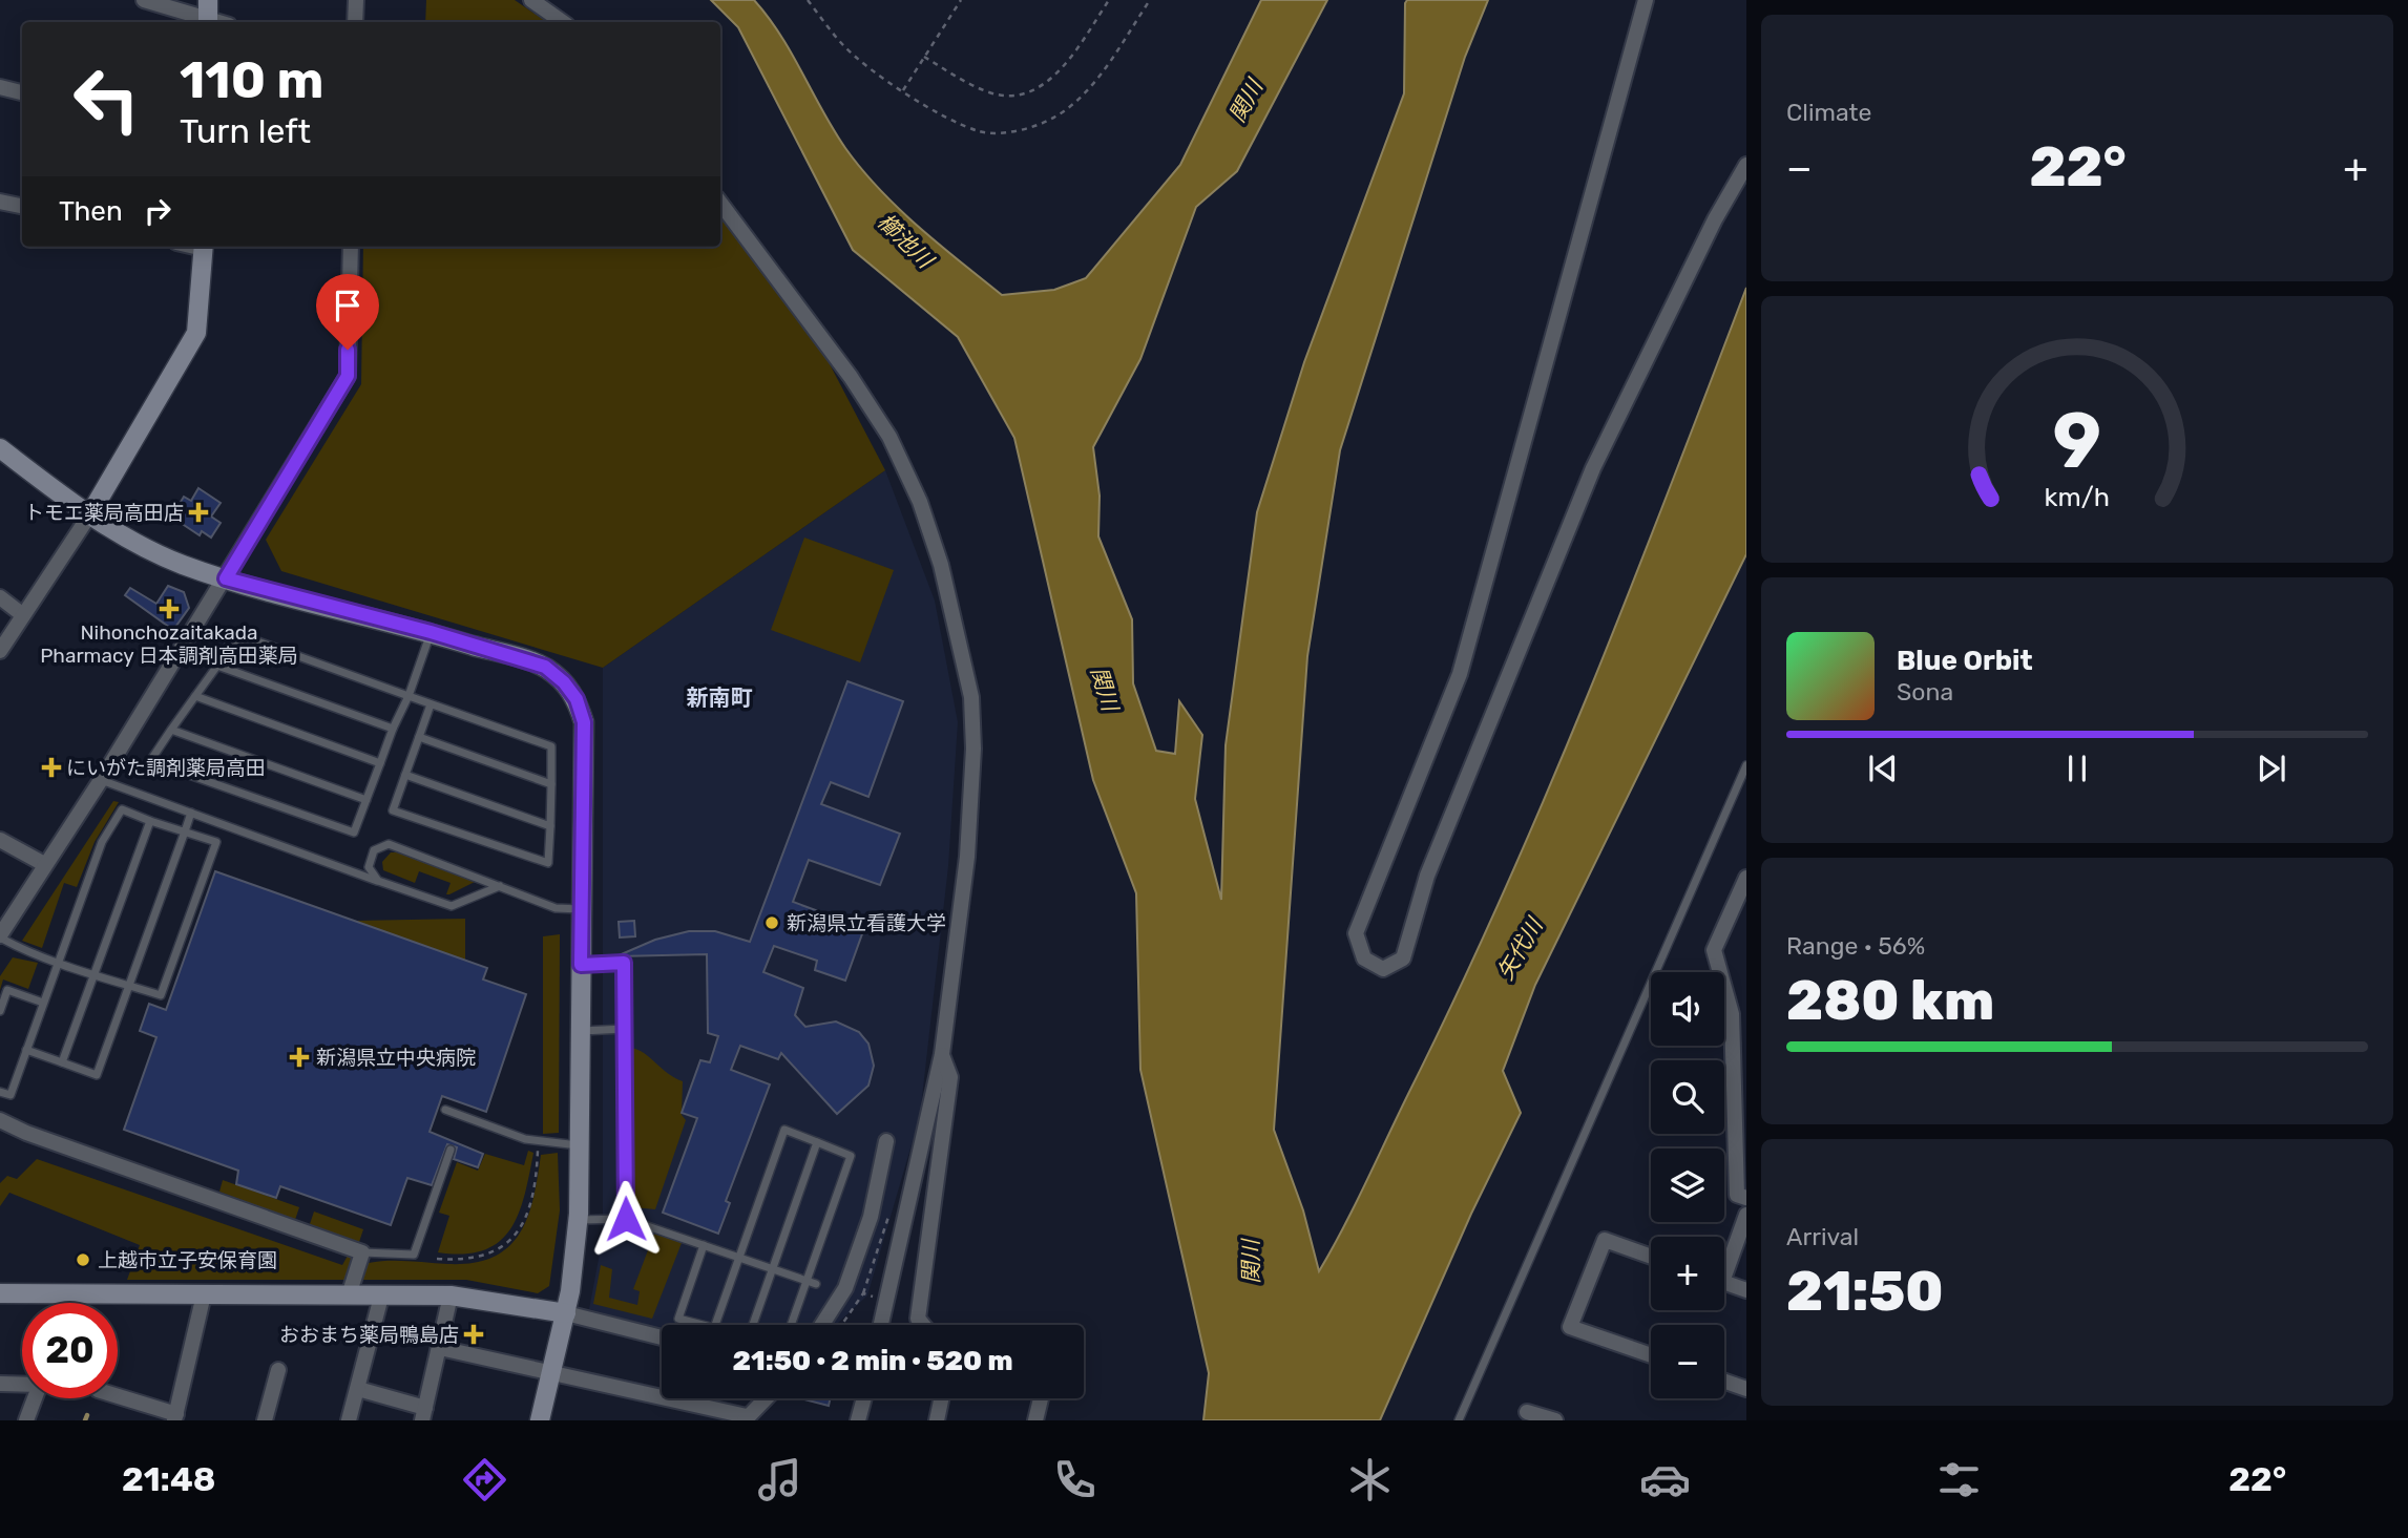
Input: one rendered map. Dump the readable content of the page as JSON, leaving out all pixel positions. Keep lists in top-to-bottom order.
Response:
{
  "districts": ["新南町"],
  "water": ["関川", "櫛池川", "矢代川"],
  "places": {
    "health": [
      "トモエ薬局高田店",
      "Nihonchozaitakada Pharmacy 日本調剤高田薬局",
      "にいがた調剤薬局高田",
      "新潟県立中央病院",
      "おおまち薬局鴨島店"
    ],
    "other": ["新潟県立看護大学", "上越市立子安保育園"]
  },
  "page": {
    "tile": [
      "Climate",
      ["Range · 56%", "280 km"],
      ["Arrival", "21:50"]
    ],
    "turn": ["110 m", "Turn left"],
    "heat": ["−", "22°", "+"],
    "then": "Then",
    "song": ["Blue Orbit", "Sona"],
    "map_buttons": ["+", "−"],
    "limit": "20",
    "trip": "21:50 · 2 min · 520 m",
    "tabs": ["21:48", "22°"],
    "gauge": ["9", "km/h"]
  }
}
